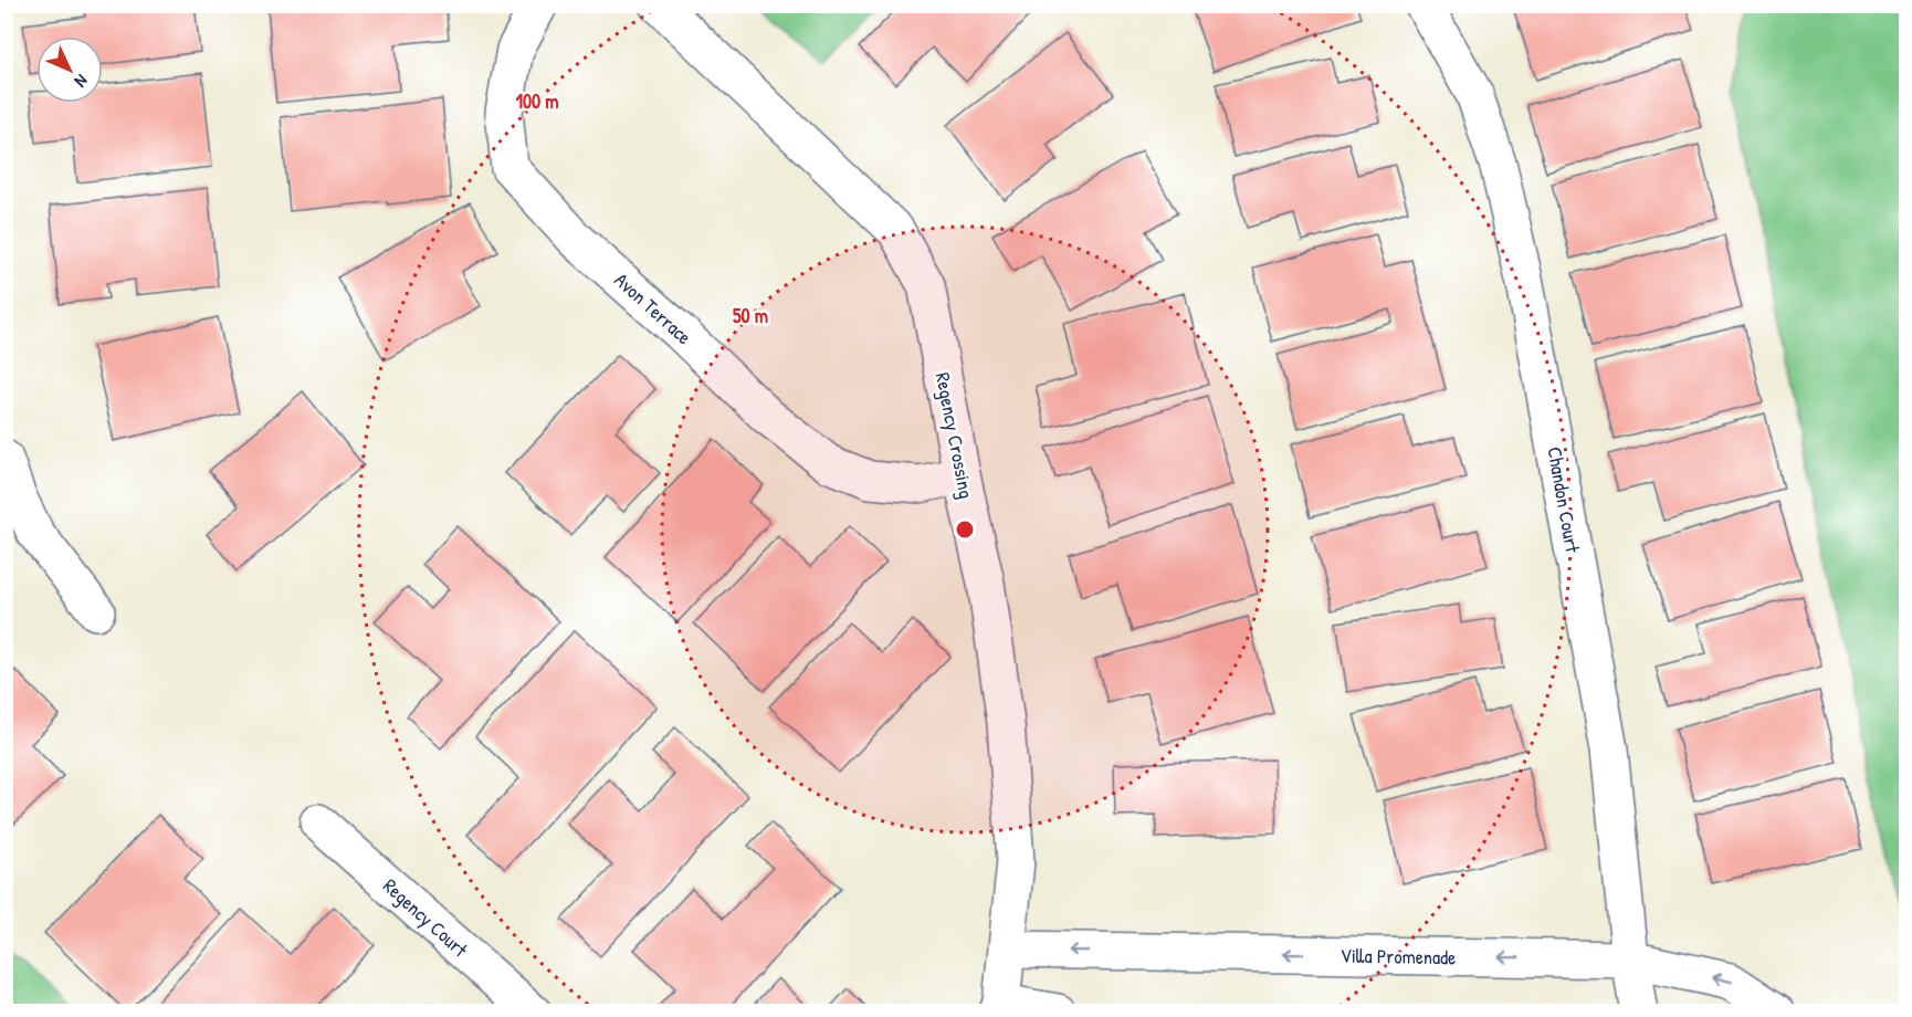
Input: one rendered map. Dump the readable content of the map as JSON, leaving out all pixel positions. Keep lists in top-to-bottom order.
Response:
{
  "streets": {
    "street": [
      "Avon Terrace",
      "Regency Crossing",
      "Chandon Court",
      "Regency Court",
      "Villa Promenade"
    ]
  },
  "crossings": [
    ["Avon Terrace", "Regency Crossing"],
    ["Regency Crossing", "Villa Promenade"],
    ["Chandon Court", "Villa Promenade"]
  ],
  "one_way": ["Villa Promenade"],
  "north": "bottom right",
  "rings": ["100 m", "50 m"]
}
